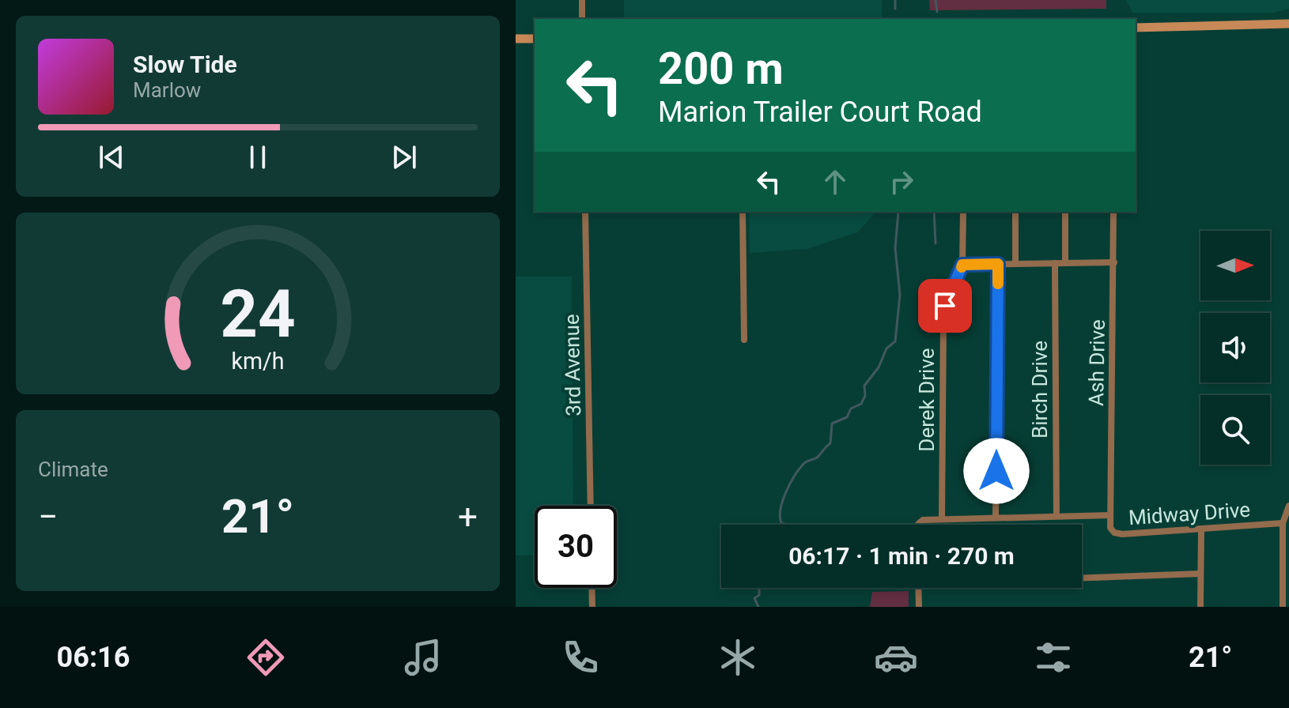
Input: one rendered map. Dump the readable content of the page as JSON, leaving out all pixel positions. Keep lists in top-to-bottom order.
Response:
{
  "streets": {
    "street": [
      "Ash Drive",
      "3rd Avenue",
      "Birch Drive",
      "Derek Drive",
      "Midway Drive"
    ]
  },
  "crossings": [
    ["Ash Drive", "Midway Drive"],
    ["Birch Drive", "Midway Drive"],
    ["Derek Drive", "Midway Drive"]
  ],
  "north": "right",
  "page": {
    "turn": ["200 m", "Marion Trailer Court Road"],
    "song": ["Slow Tide", "Marlow"],
    "tile": "Climate",
    "heat": ["−", "21°", "+"],
    "limit": "30",
    "trip": "06:17 · 1 min · 270 m",
    "tabs": ["06:16", "21°"],
    "gauge": ["24", "km/h"]
  }
}
